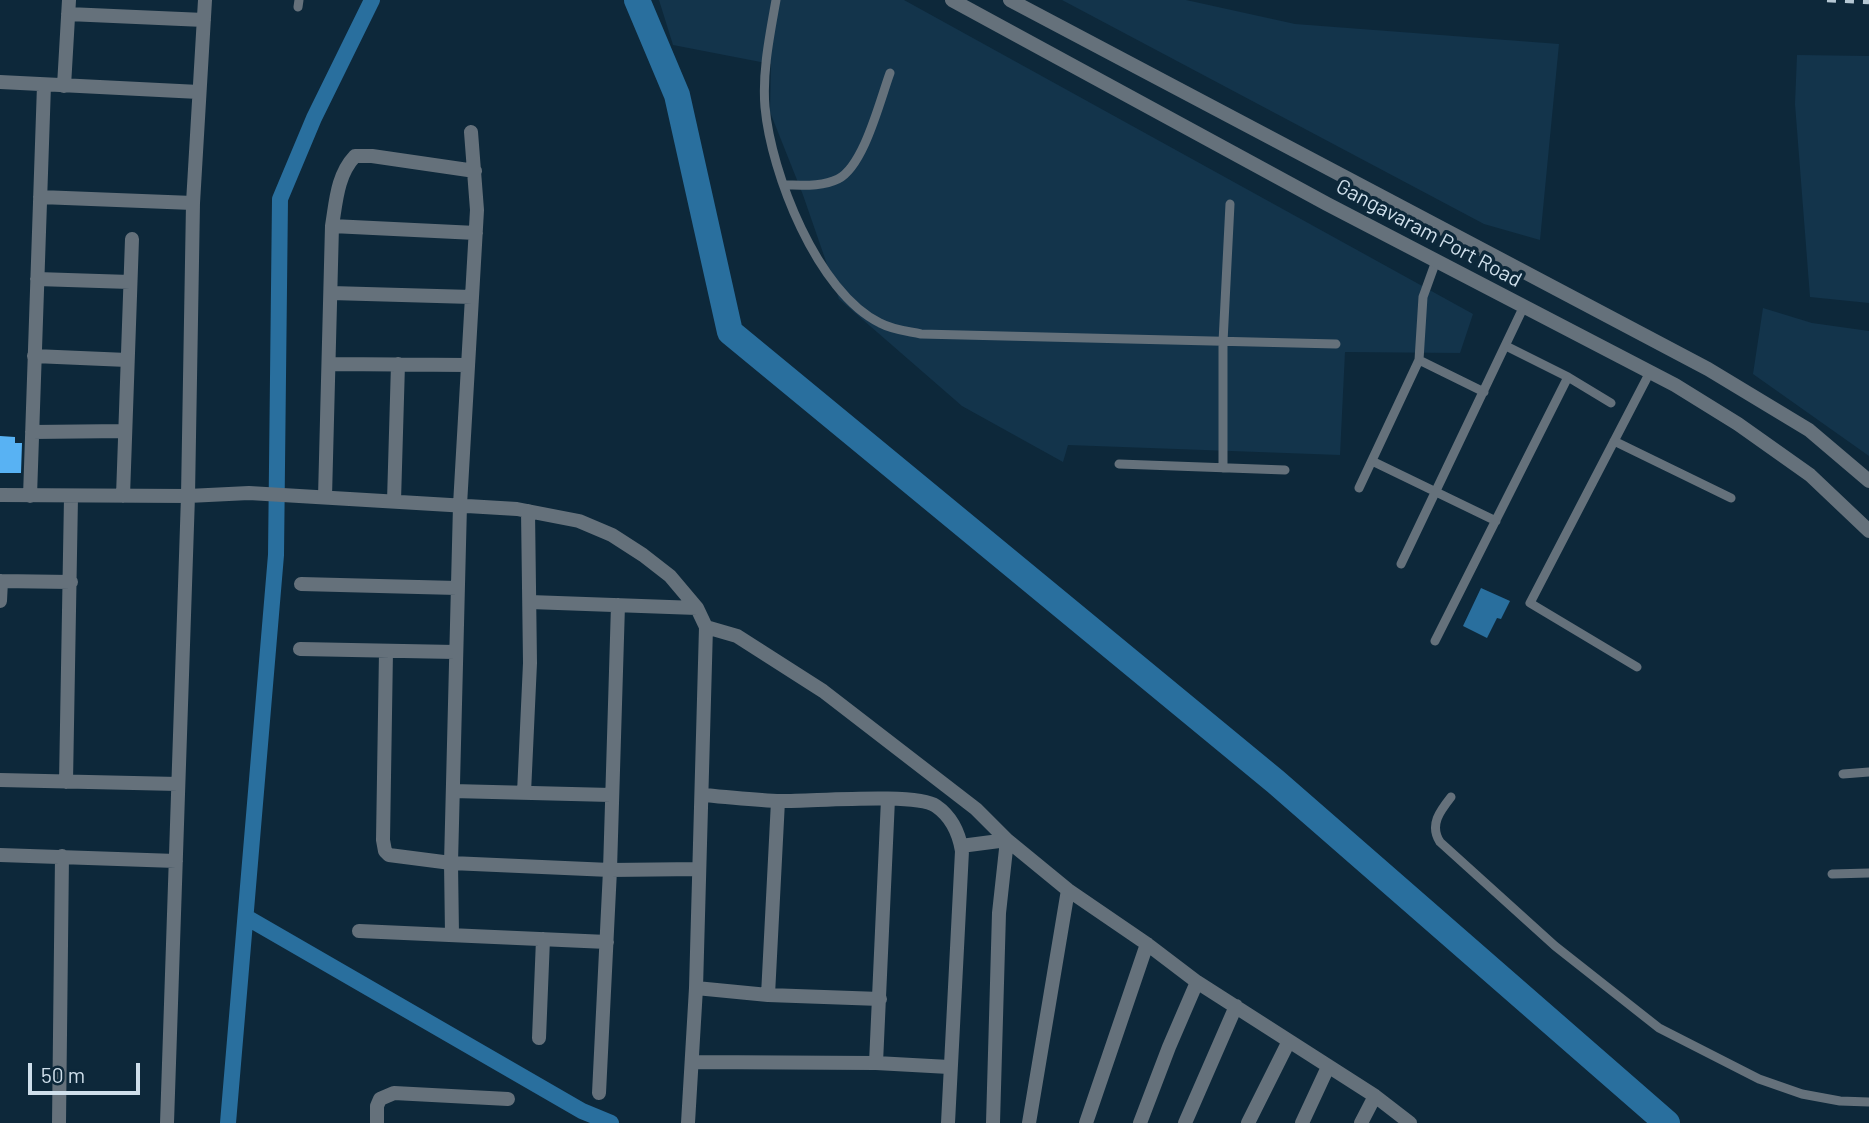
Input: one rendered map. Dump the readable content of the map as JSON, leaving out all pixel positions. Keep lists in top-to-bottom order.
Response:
{
  "streets": {
    "street": ["Gangavaram Port Road"]
  },
  "scale_bar": "50 m"
}
